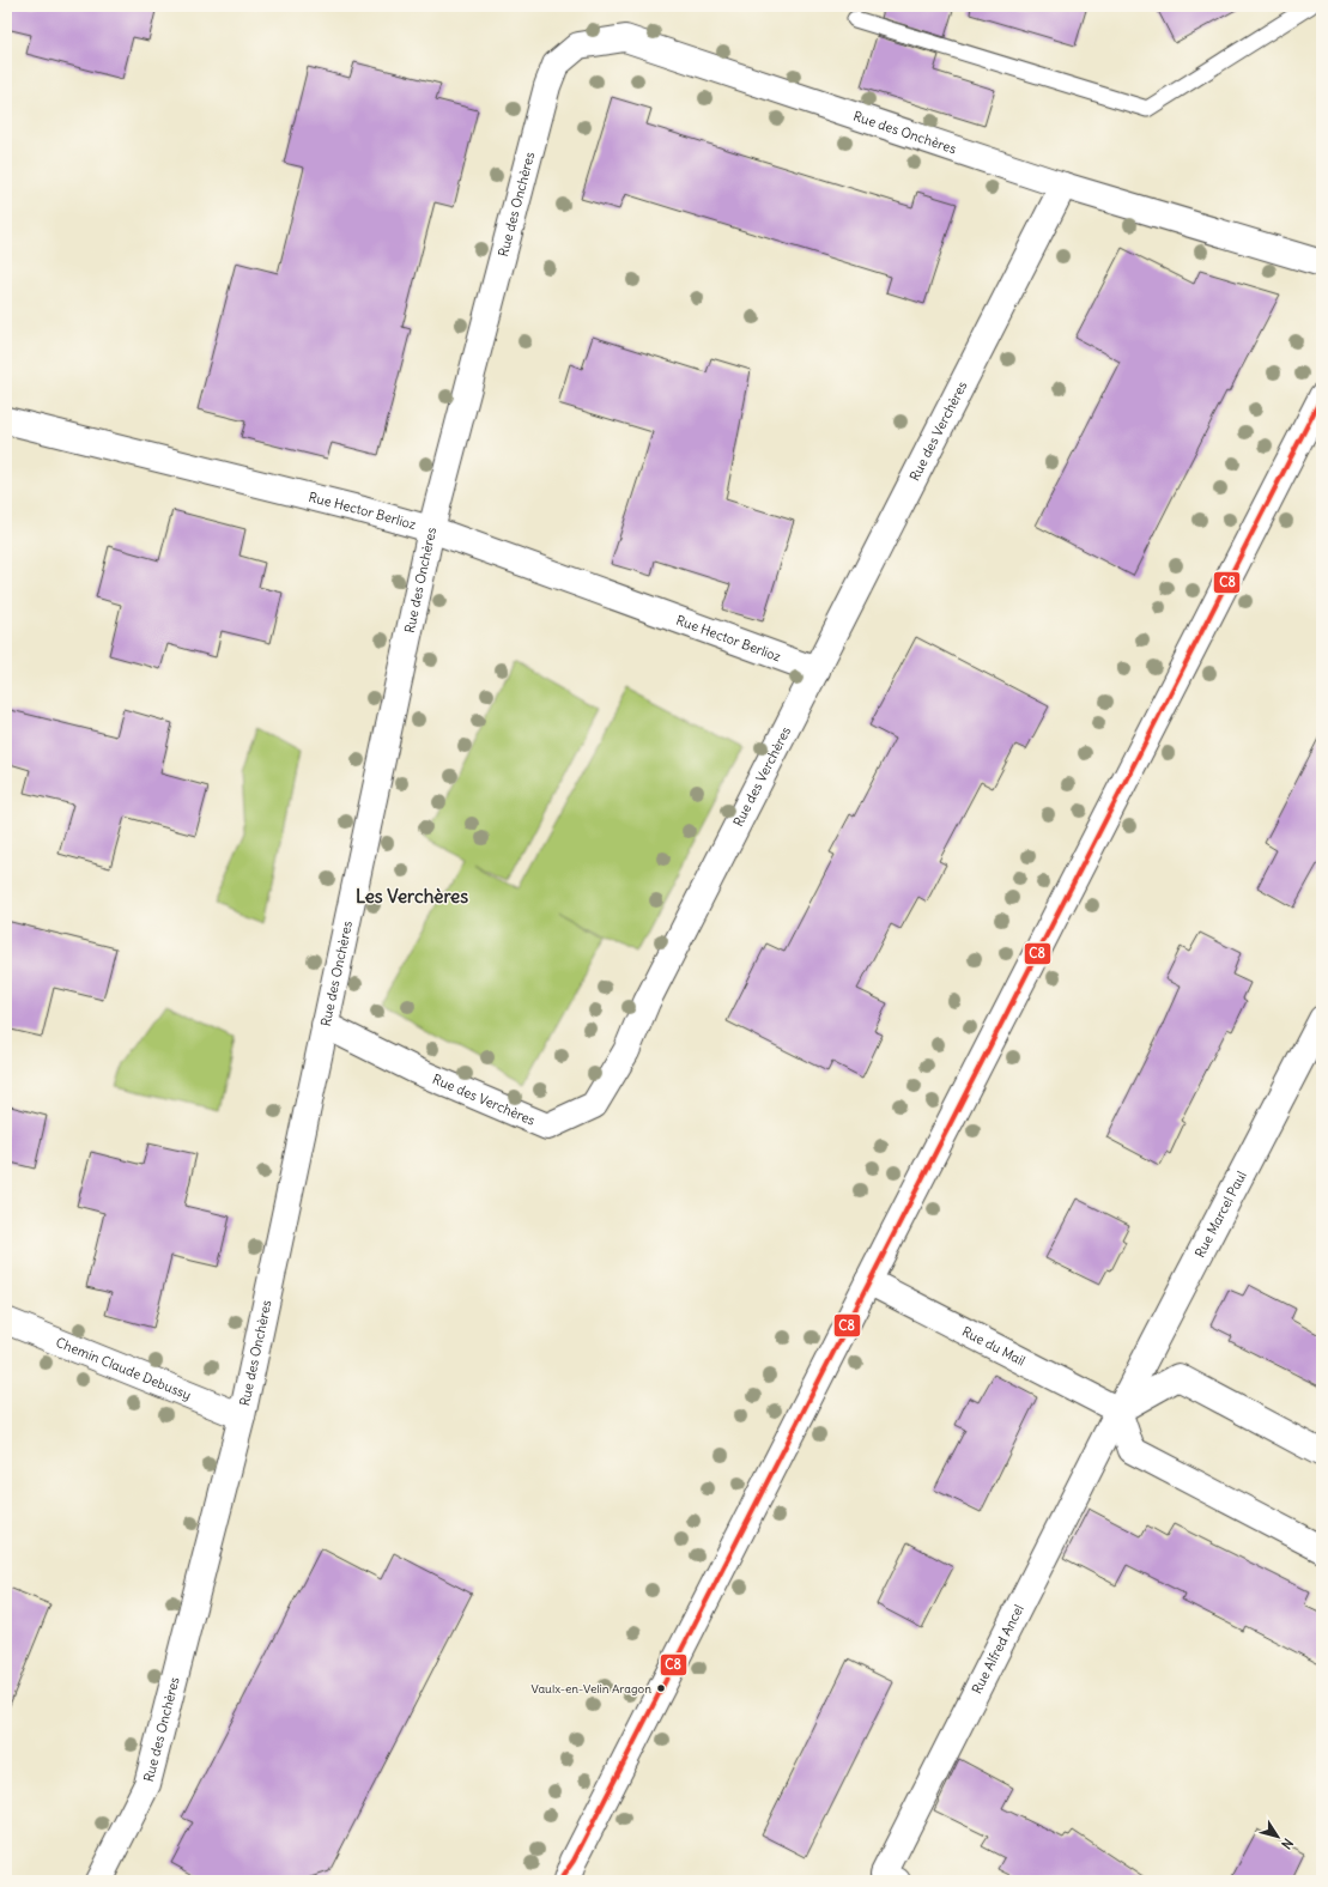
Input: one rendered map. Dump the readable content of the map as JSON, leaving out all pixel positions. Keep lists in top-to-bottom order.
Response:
{
  "streets": {
    "street": [
      "Rue des Onchères",
      "Rue des Verchères",
      "Rue Hector Berlioz",
      "Rue Marcel Paul",
      "Rue du Mail",
      "Chemin Claude Debussy",
      "Rue Alfred Ancel"
    ]
  },
  "crossings": [
    ["Rue des Onchères", "Rue des Verchères"],
    ["Rue des Onchères", "Rue Hector Berlioz"],
    ["Rue des Onchères", "Chemin Claude Debussy"],
    ["Rue des Verchères", "Rue Hector Berlioz"],
    ["Rue Marcel Paul", "Rue du Mail"],
    ["Rue Marcel Paul", "Rue Alfred Ancel"],
    ["Rue du Mail", "Rue Alfred Ancel"]
  ],
  "districts": ["Les Verchères"],
  "places": ["Vaulx-en-Velin Aragon"],
  "lines": ["transit line C8"],
  "north": "bottom right"
}
